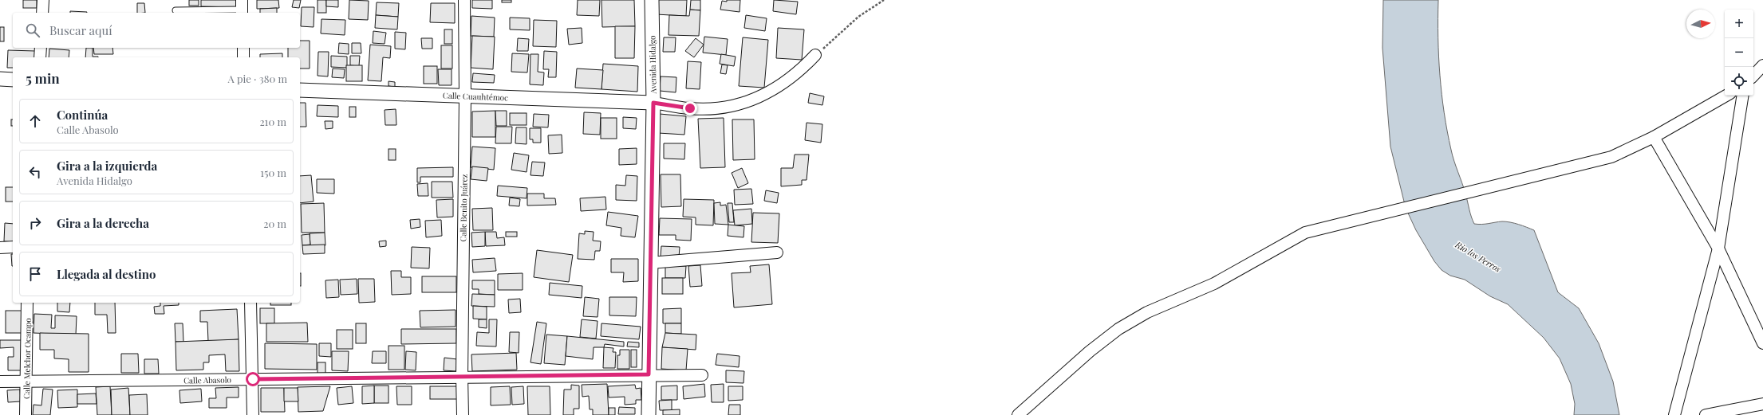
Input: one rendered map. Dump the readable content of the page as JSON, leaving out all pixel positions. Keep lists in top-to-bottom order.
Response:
{
  "streets": {
    "street": [
      "Avenida Hidalgo",
      "Calle Cuauhtémoc",
      "Calle Benito Juárez",
      "Calle Melchor Ocampo",
      "Calle Abasolo"
    ]
  },
  "crossings": [
    ["Avenida Hidalgo", "Calle Cuauhtémoc"],
    ["Avenida Hidalgo", "Calle Abasolo"],
    ["Calle Cuauhtémoc", "Calle Benito Juárez"],
    ["Calle Benito Juárez", "Calle Abasolo"],
    ["Calle Melchor Ocampo", "Calle Abasolo"]
  ],
  "water": ["Rio los Perros"],
  "north": "right",
  "page": {
    "map_buttons": ["+", "−"],
    "search": "Buscar aquí",
    "heading": ["5 min", "A pie · 380 m"],
    "list": [
      ["Continúa", "Calle Abasolo", "210 m"],
      ["Gira a la izquierda", "Avenida Hidalgo", "150 m"],
      ["Gira a la derecha", "20 m"],
      "Llegada al destino"
    ]
  }
}
